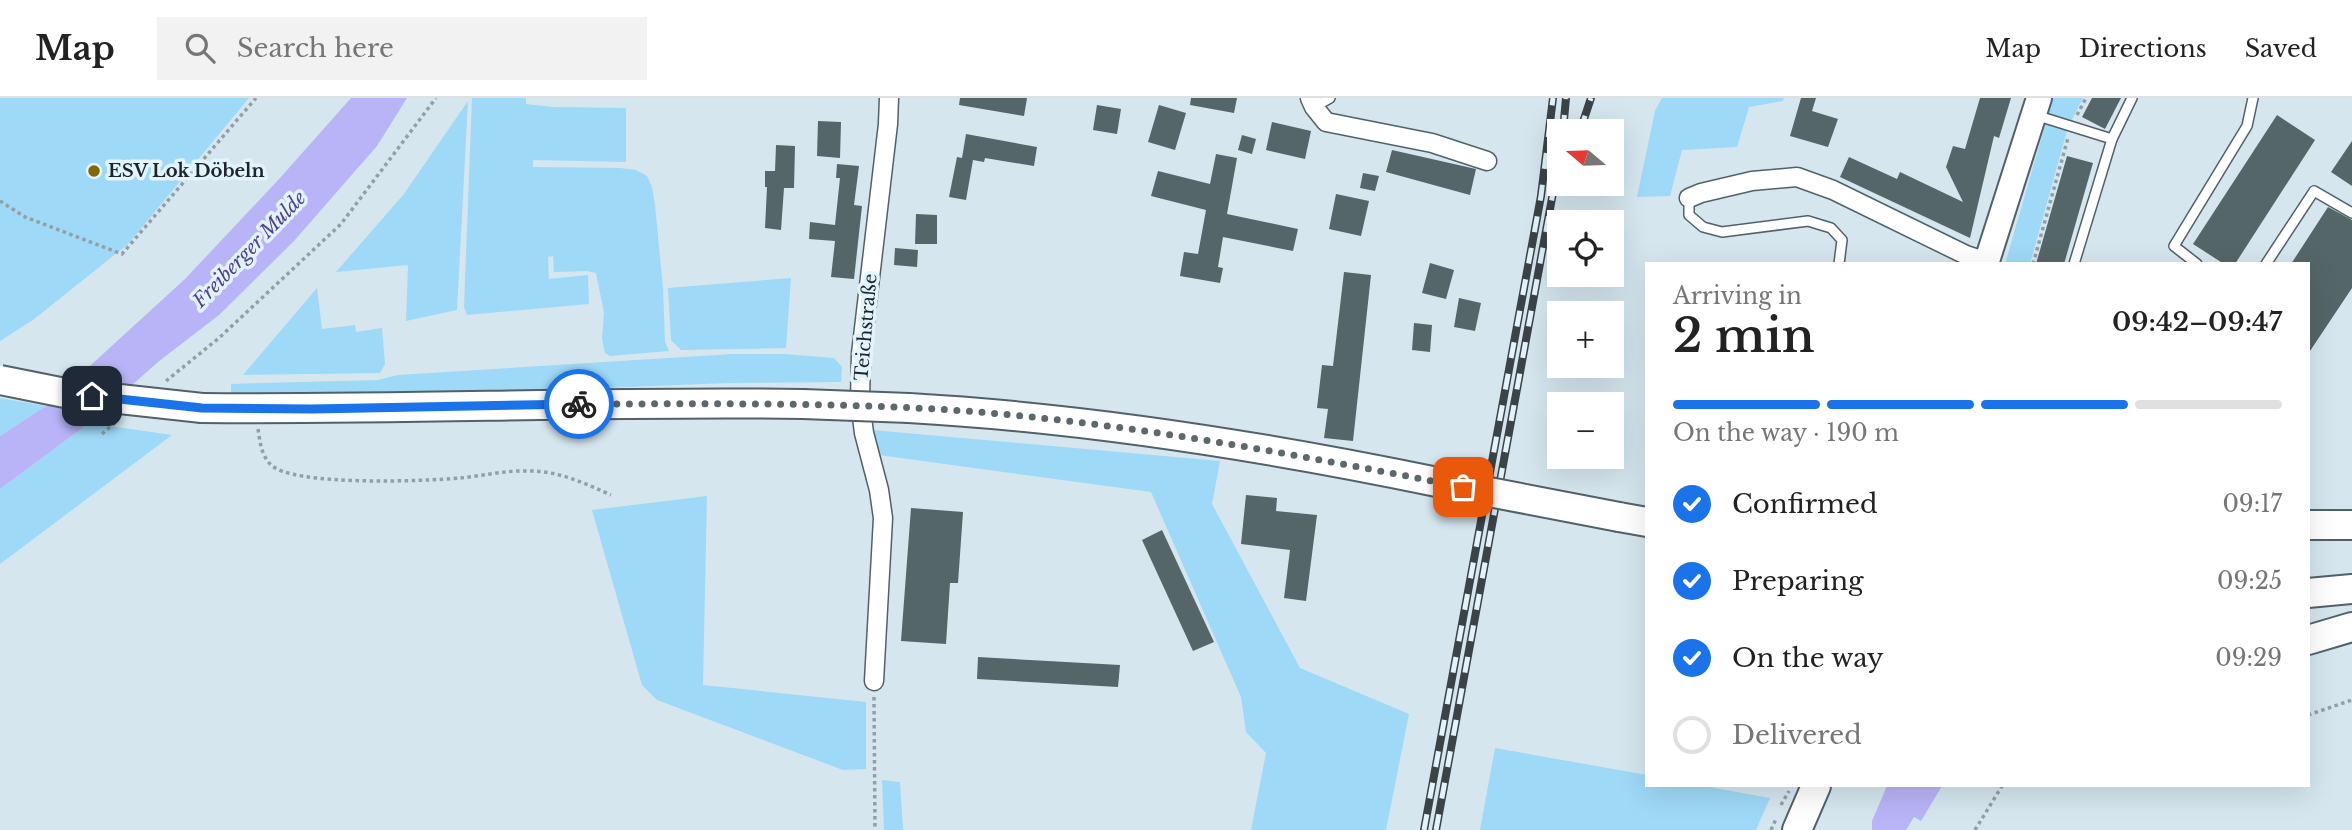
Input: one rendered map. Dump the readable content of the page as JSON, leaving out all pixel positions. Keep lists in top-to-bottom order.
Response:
{
  "streets": {
    "street": ["Teichstraße"]
  },
  "water": ["Freiberger Mulde"],
  "places": ["ESV Lok Döbeln"],
  "north": "left",
  "page": {
    "header": "Map",
    "search": "Search here",
    "nav": ["Map", "Directions", "Saved"],
    "map_buttons": ["+", "−"],
    "heading": ["2 min", "Arriving in", "09:42–09:47"],
    "bar": "On the way · 190 m",
    "list": [
      ["Confirmed", "09:17"],
      ["Preparing", "09:25"],
      ["On the way", "09:29"],
      "Delivered"
    ]
  }
}
